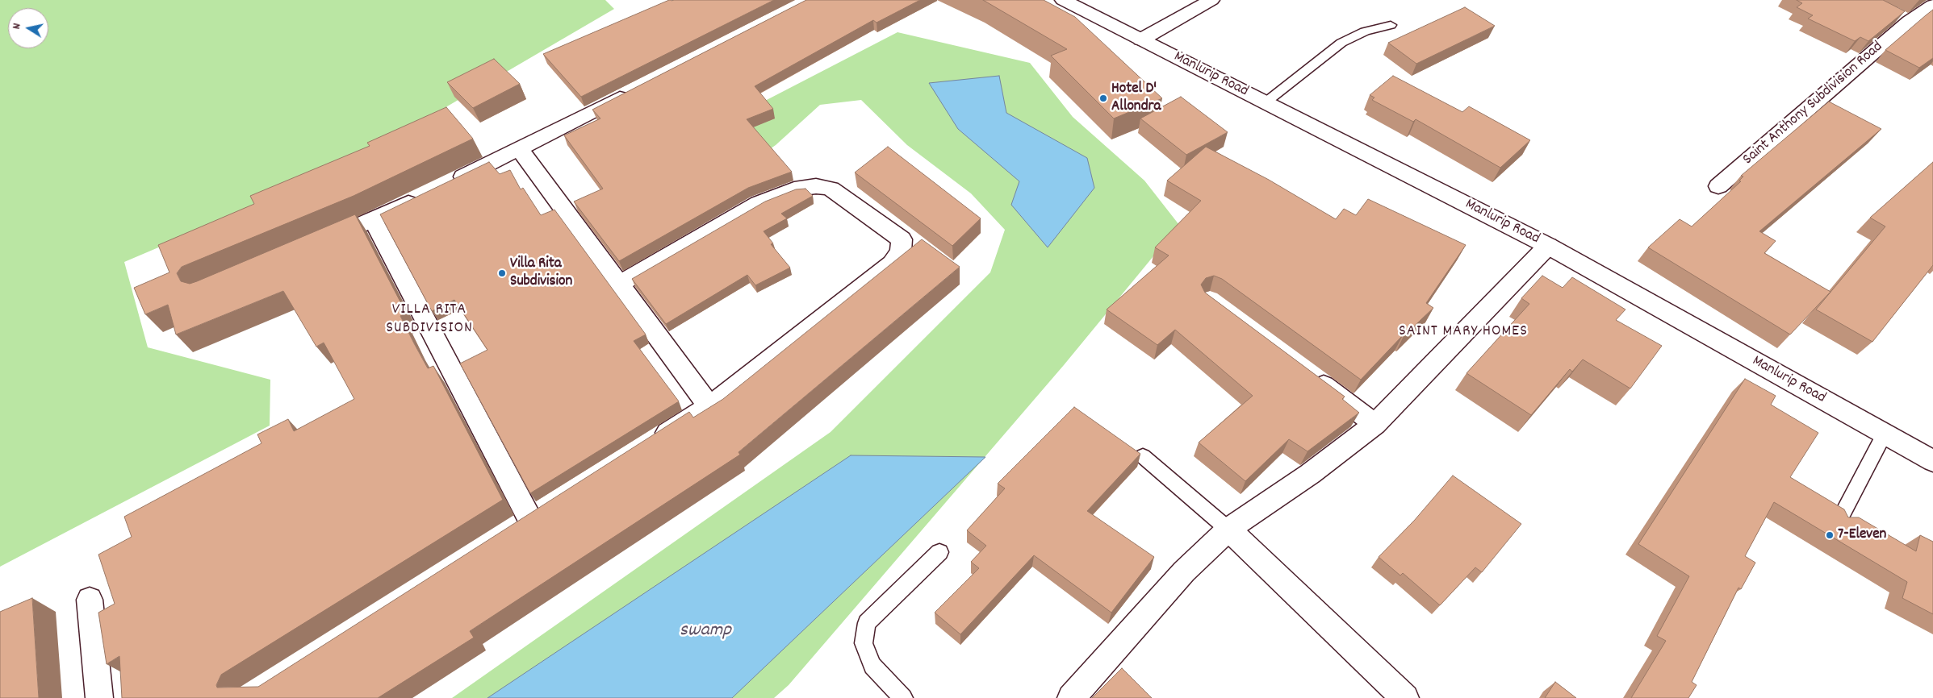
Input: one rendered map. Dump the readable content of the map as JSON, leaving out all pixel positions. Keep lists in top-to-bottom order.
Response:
{
  "streets": {
    "street": ["Manlurip Road", "Saint Anthony Subdivision Road"]
  },
  "districts": ["VILLA RITA SUBDIVISION", "SAINT MARY HOMES"],
  "water": ["swamp"],
  "places": ["Hotel D' Allondra", "Villa Rita Subdivision", "7-Eleven"],
  "north": "left"
}
